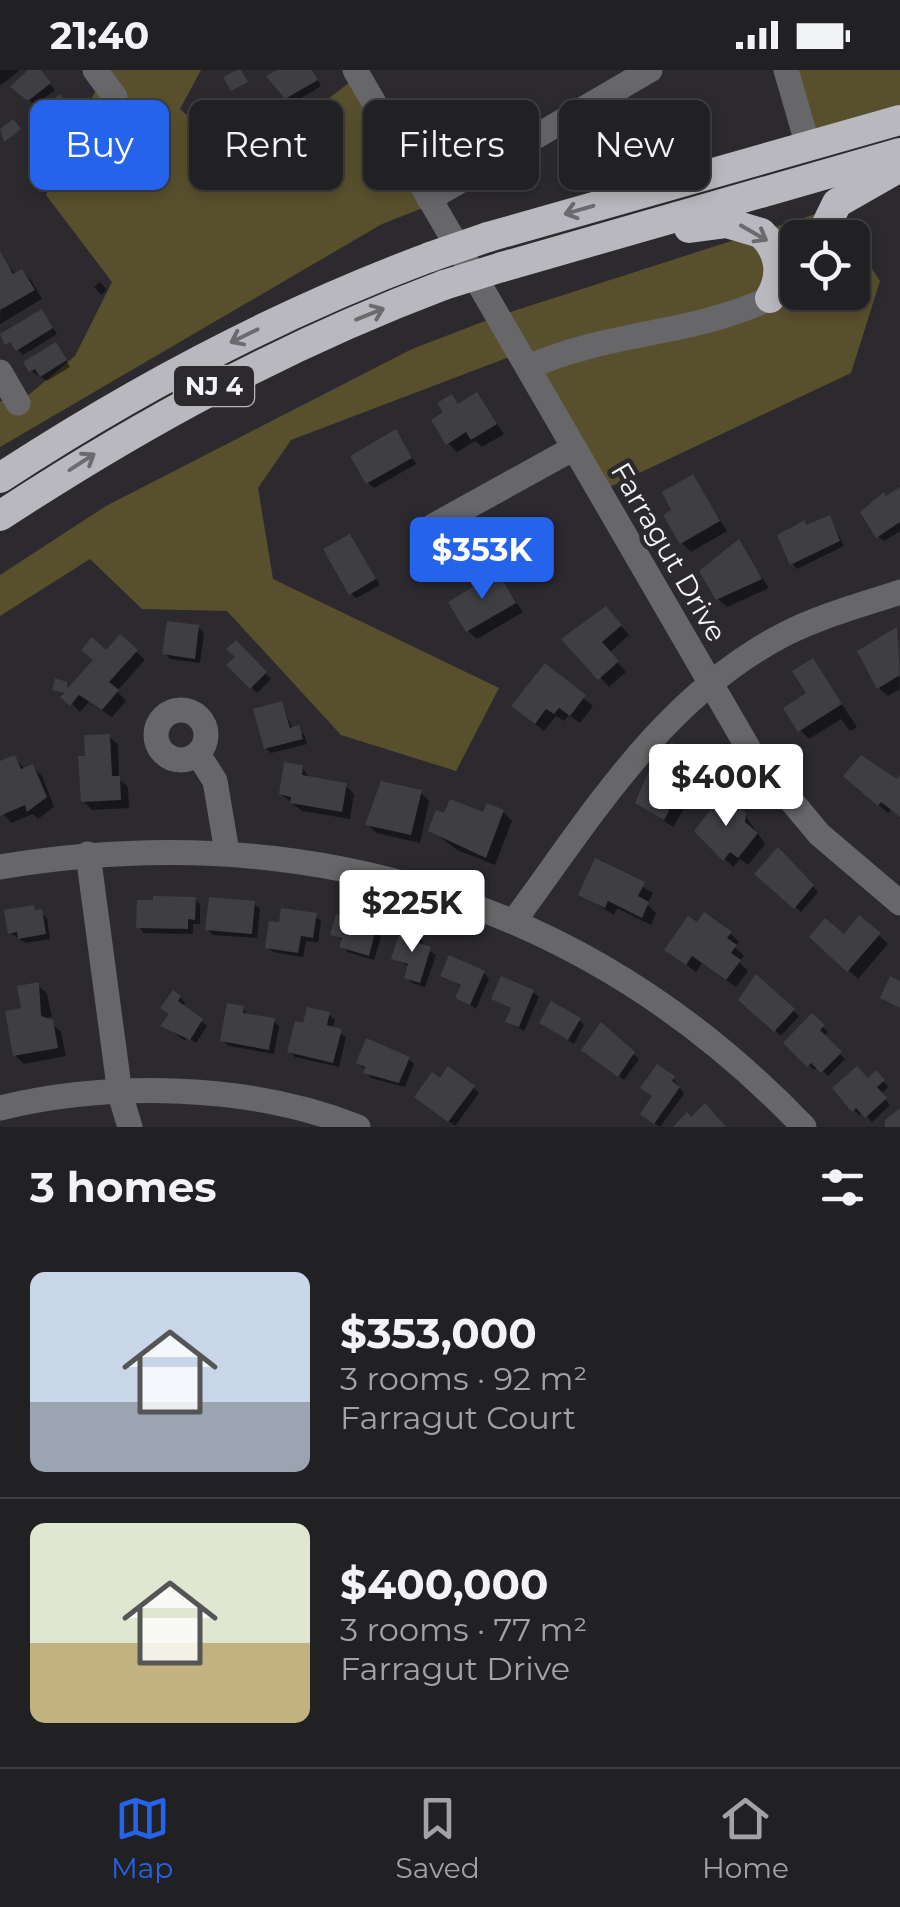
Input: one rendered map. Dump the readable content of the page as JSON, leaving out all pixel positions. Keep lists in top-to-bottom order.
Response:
{
  "streets": {
    "highway": ["NJ 4"],
    "street": ["Farragut Drive"]
  },
  "page": {
    "status": "21:40",
    "chip": [
      "Buy",
      "Rent",
      "Filters",
      "New"
    ],
    "price": ["$353K", "$400K", "$225K"],
    "heading": "3 homes",
    "list": [
      {
        "name": "$353,000",
        "note": "3 rooms · 92 m² · Farragut Court"
      },
      {
        "name": "$400,000",
        "note": "3 rooms · 77 m² · Farragut Drive"
      }
    ],
    "tabs": ["Map", "Saved", "Home"]
  }
}
